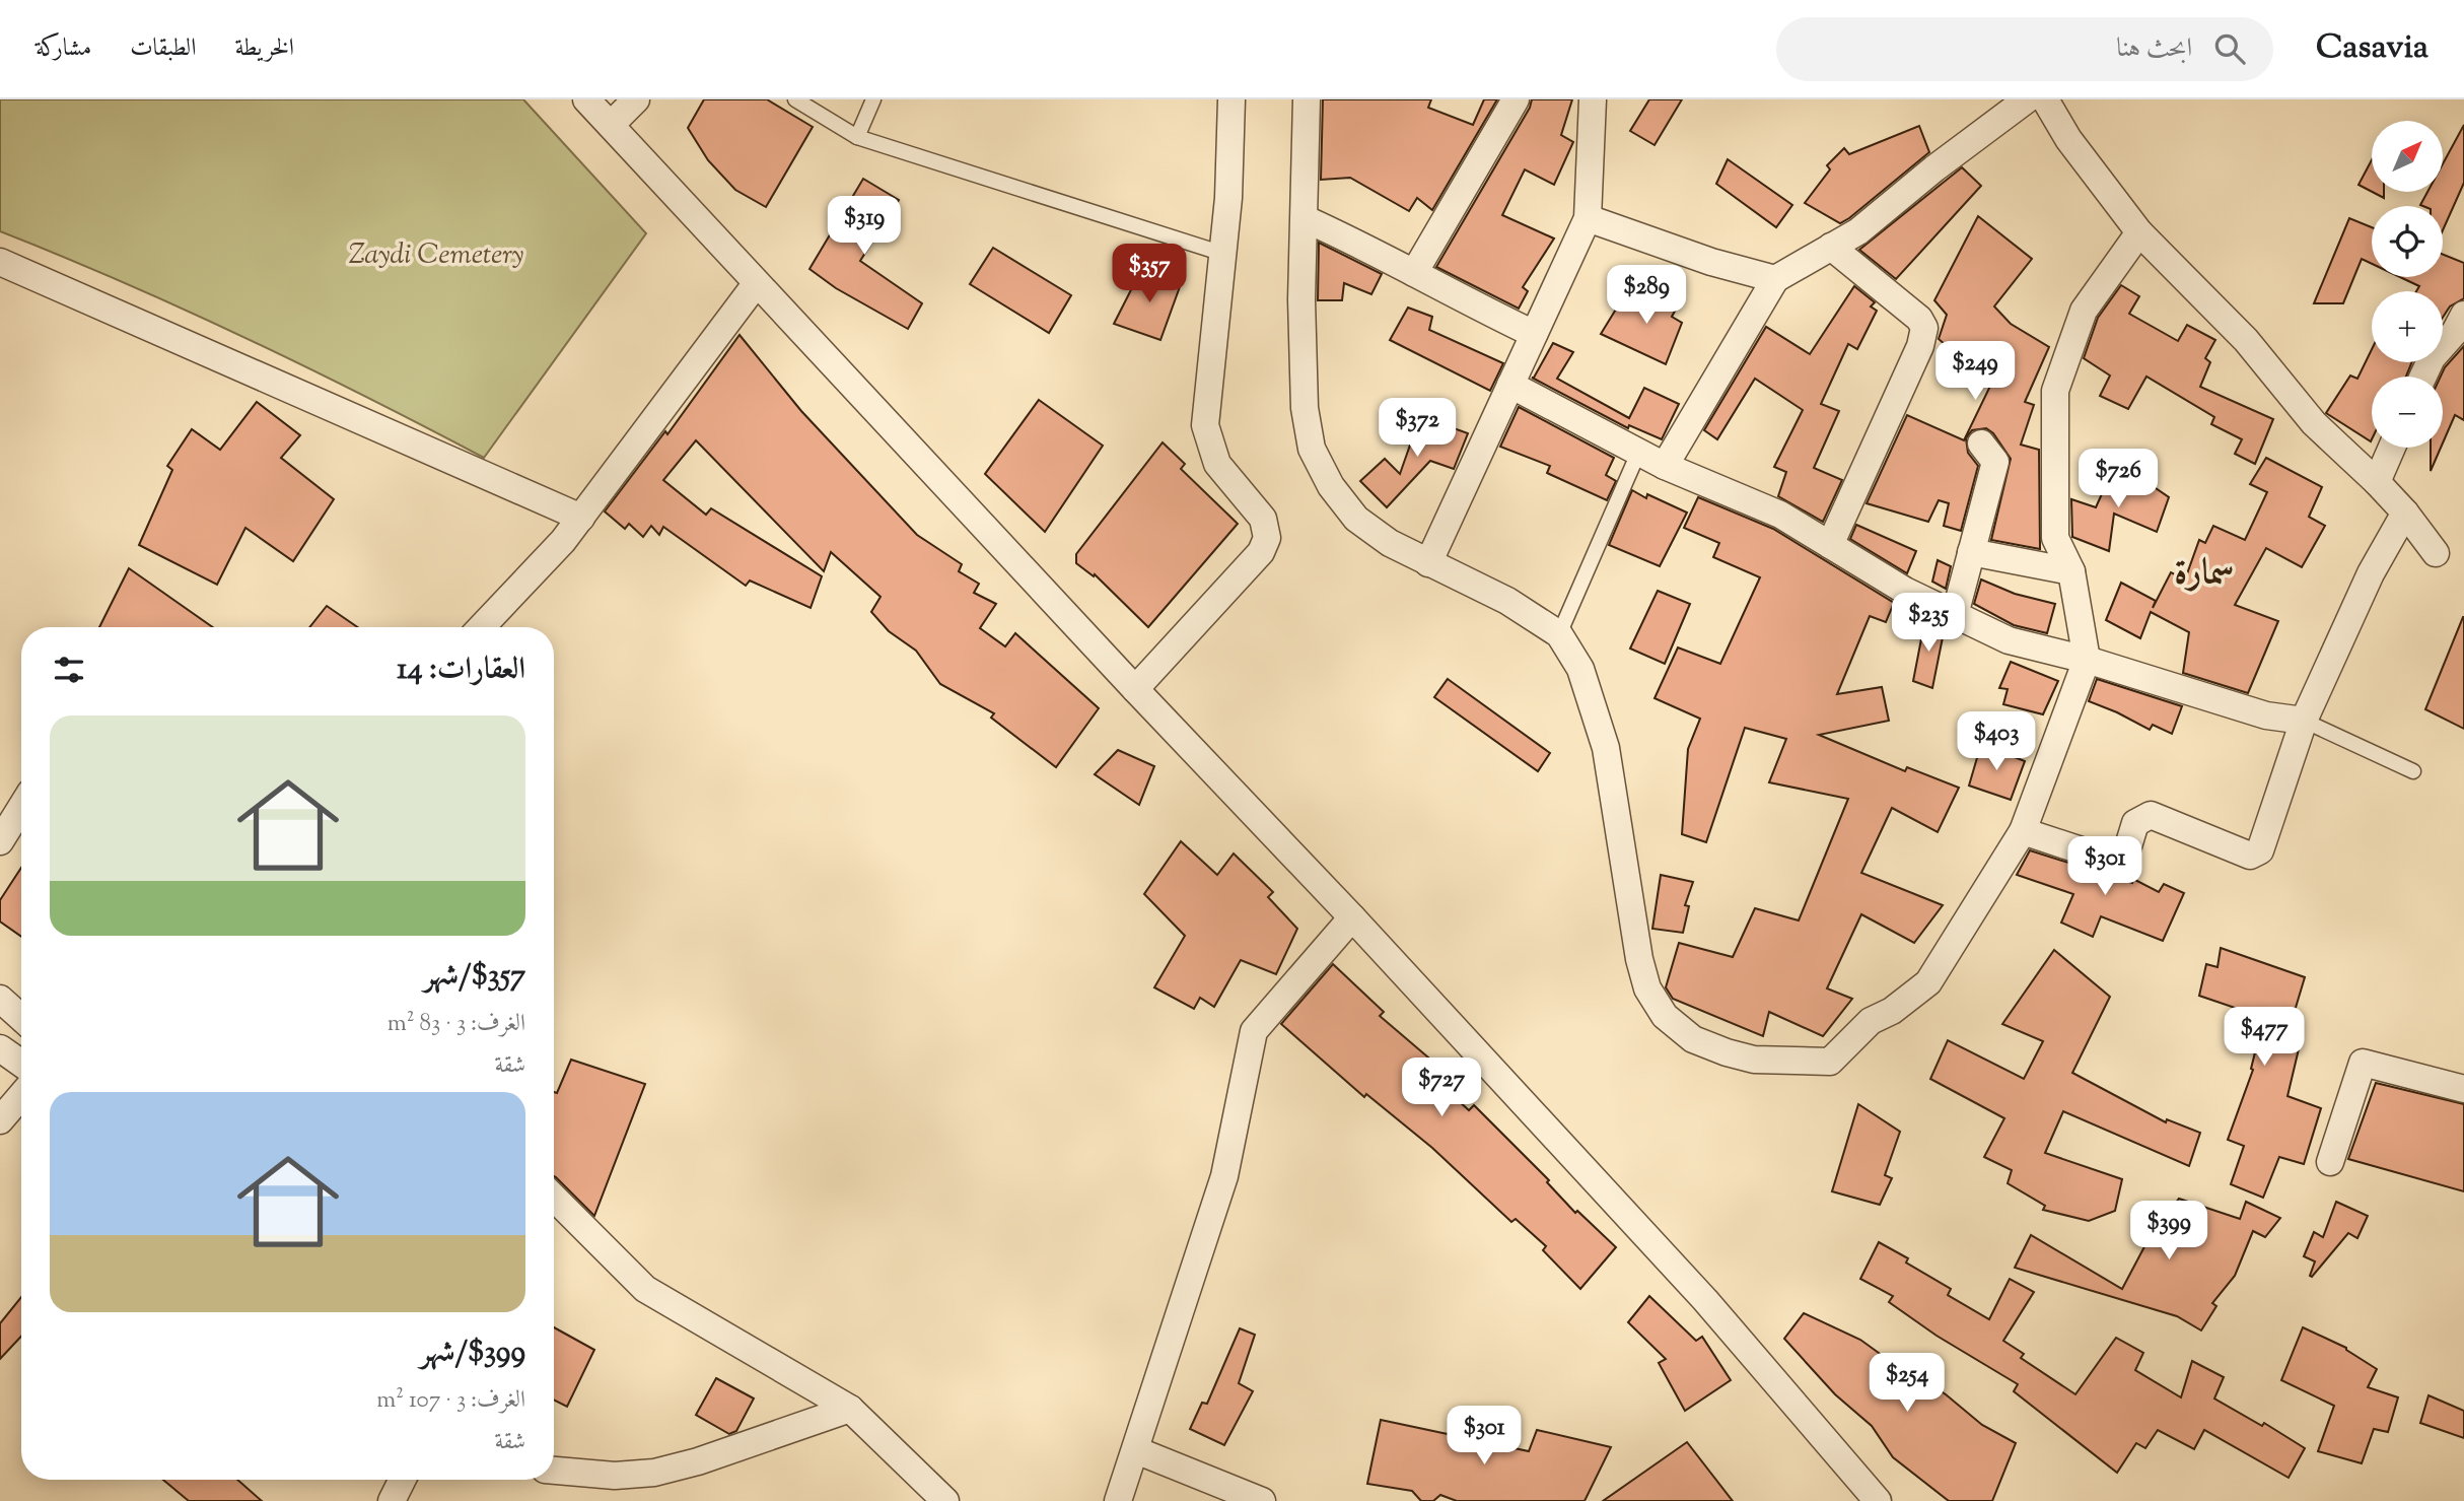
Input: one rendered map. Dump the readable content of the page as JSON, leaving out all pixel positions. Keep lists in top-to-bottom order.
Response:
{
  "districts": ["سمارة"],
  "parks": ["Zaydi Cemetery"],
  "north": "top right",
  "page": {
    "header": "Casavia",
    "search": "ابحث هنا",
    "nav": ["الخريطة", "الطبقات", "مشاركة"],
    "map_buttons": ["+", "−"],
    "price": [
      "$319",
      "$357",
      "$289",
      "$249",
      "$372",
      "$726",
      "$235",
      "$403",
      "$301",
      "$477",
      "$727",
      "$399",
      "$254",
      "$301"
    ],
    "heading": "العقارات: 14",
    "list": [
      {
        "name": "$357/شهر",
        "note": "الغرف: 3 · 83 m² · شقة"
      },
      {
        "name": "$399/شهر",
        "note": "الغرف: 3 · 107 m² · شقة"
      }
    ]
  }
}
